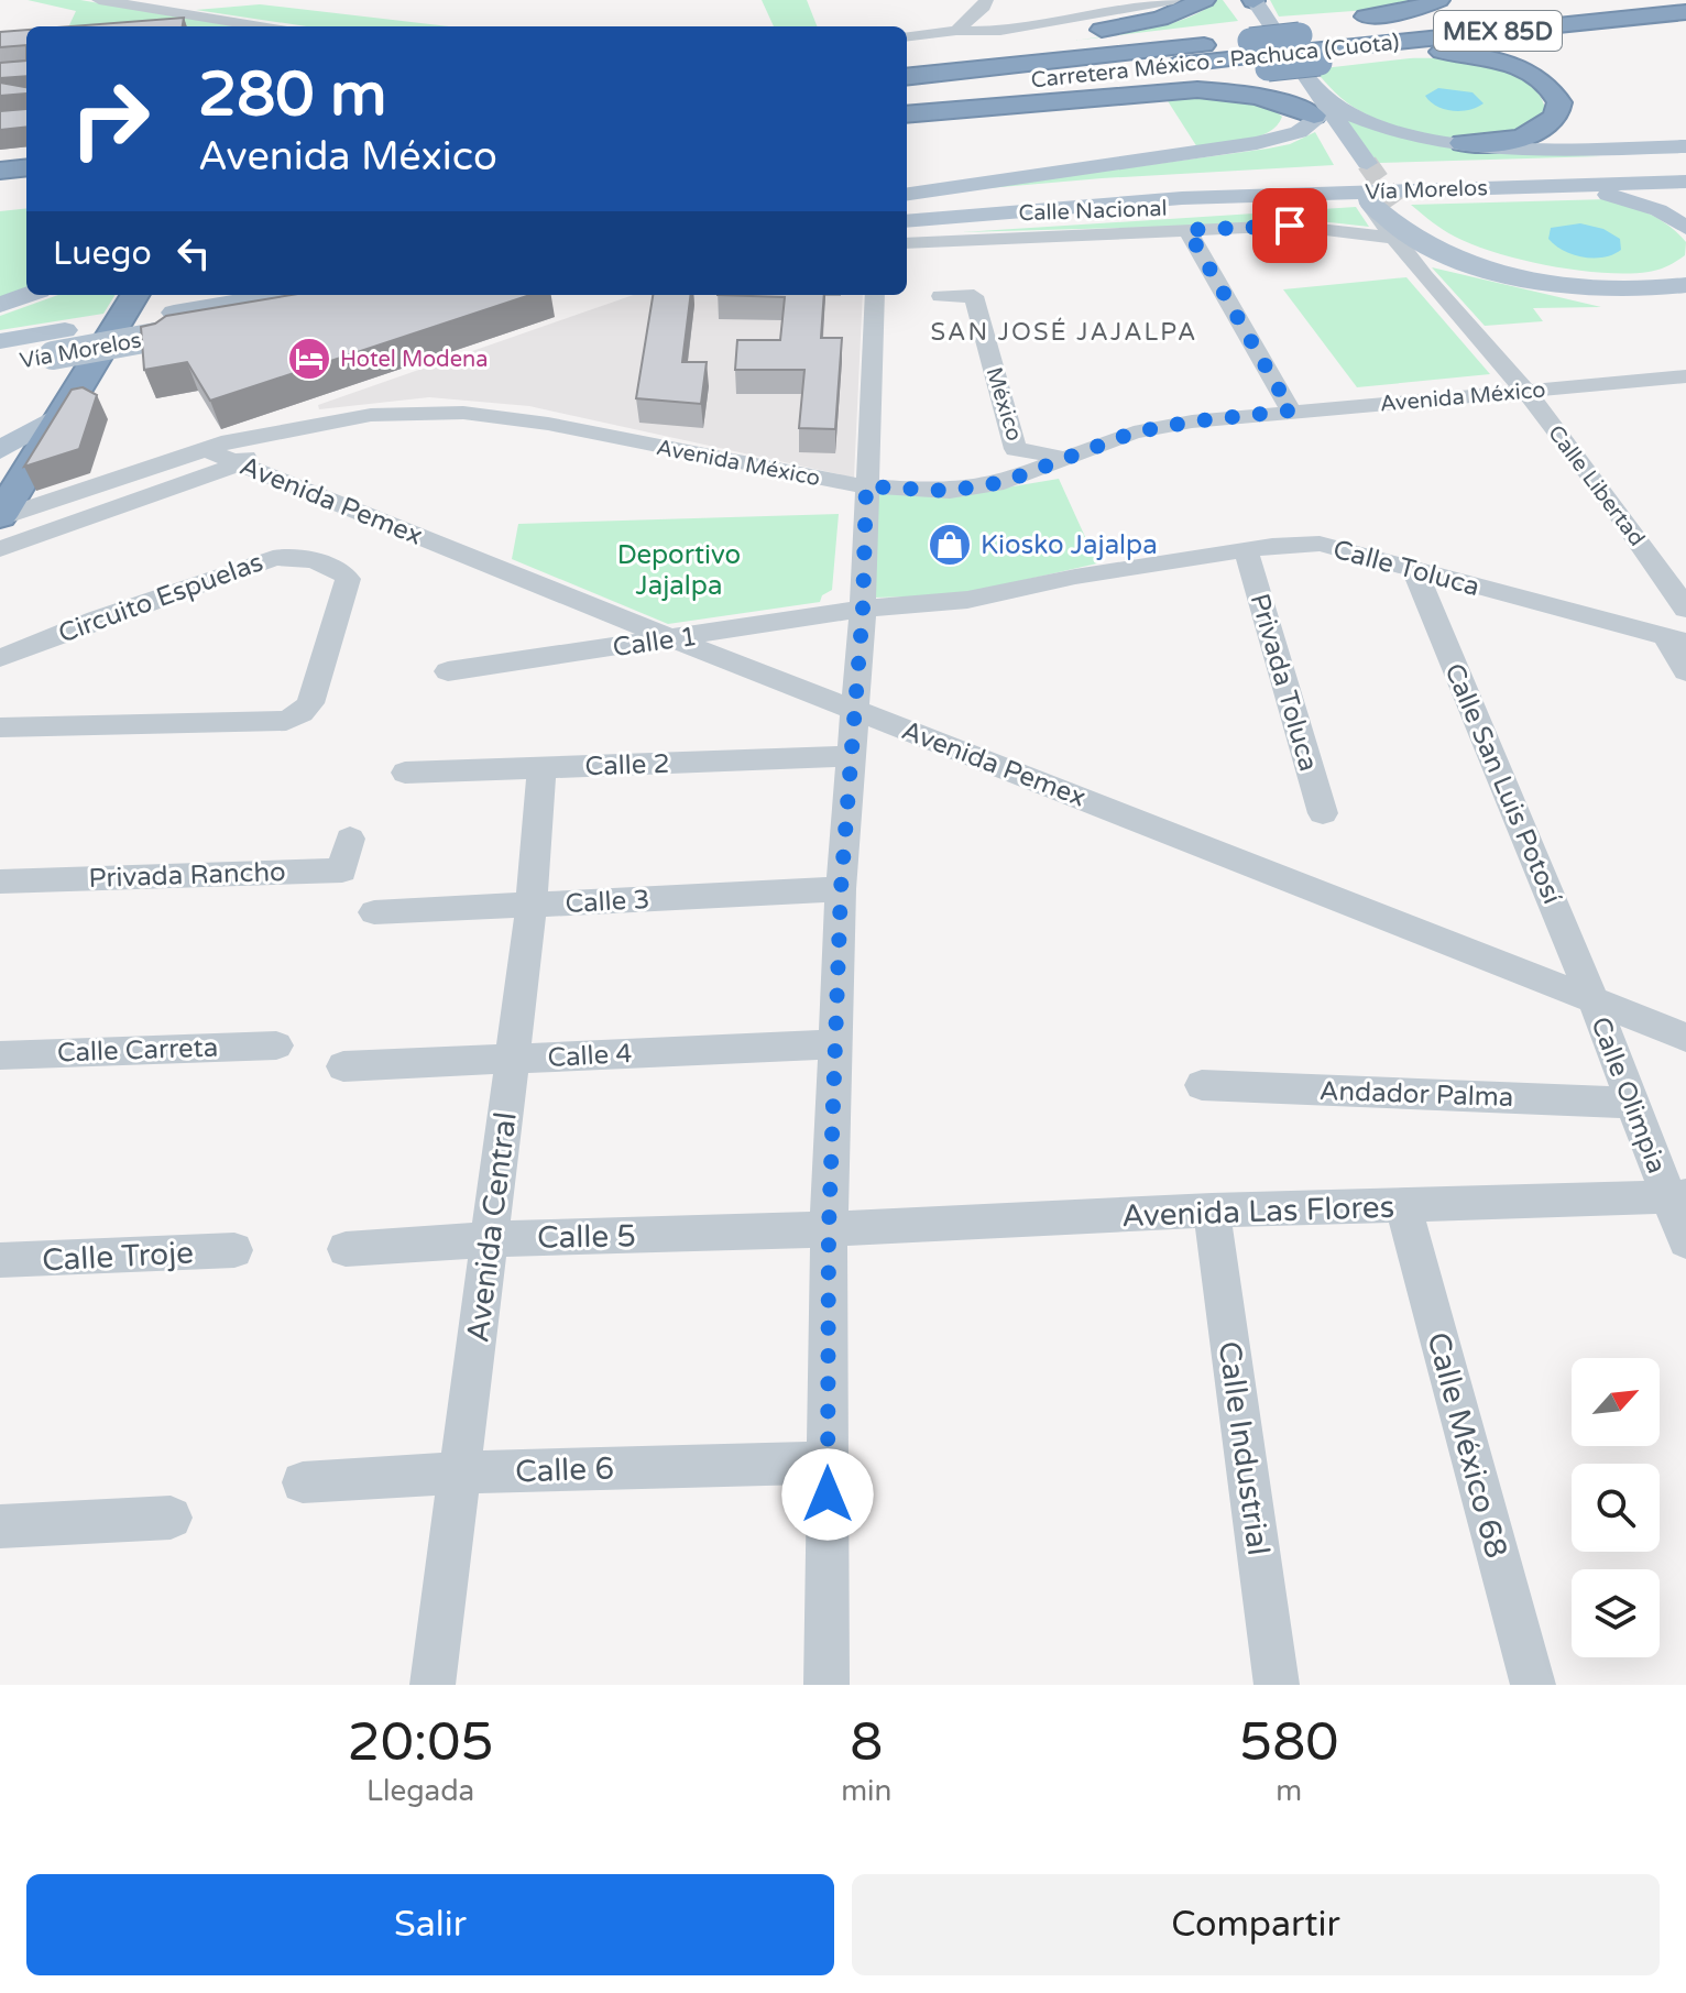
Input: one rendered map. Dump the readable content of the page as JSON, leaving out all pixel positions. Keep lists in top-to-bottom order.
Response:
{
  "streets": {
    "highway": ["MEX 85D", "Carretera México - Pachuca (Cuota)"],
    "main road": ["Vía Morelos"],
    "street": [
      "Calle Nacional",
      "Avenida México",
      "México",
      "Calle Libertad",
      "Avenida Pemex",
      "Calle Toluca",
      "Circuito Espuelas",
      "Calle 1",
      "Privada Toluca",
      "Calle 2",
      "Calle San Luis Potosí",
      "Privada Rancho",
      "Calle 3",
      "Calle Carreta",
      "Calle 4",
      "Andador Palma",
      "Calle Olimpia",
      "Avenida Las Flores",
      "Avenida Central",
      "Calle 5",
      "Calle Troje",
      "Calle México 68",
      "Calle Industrial",
      "Calle 6"
    ]
  },
  "crossings": [
    ["Calle Nacional", "Calle Libertad"],
    ["Avenida México", "México"],
    ["Avenida México", "Calle Libertad"],
    ["Avenida México", "Avenida Pemex"],
    ["Avenida Pemex", "Calle 1"],
    ["Avenida Pemex", "Calle San Luis Potosí"],
    ["Avenida Pemex", "Calle Olimpia"],
    ["Calle Toluca", "Calle 1"],
    ["Calle Toluca", "Privada Toluca"],
    ["Calle Toluca", "Calle San Luis Potosí"],
    ["Calle 2", "Avenida Central"],
    ["Calle San Luis Potosí", "Calle Olimpia"],
    ["Calle 3", "Avenida Central"],
    ["Calle 4", "Avenida Central"],
    ["Andador Palma", "Calle Olimpia"],
    ["Calle Olimpia", "Avenida Las Flores"],
    ["Avenida Las Flores", "Calle 5"],
    ["Avenida Las Flores", "Calle México 68"],
    ["Avenida Las Flores", "Calle Industrial"],
    ["Avenida Central", "Calle 5"],
    ["Avenida Central", "Calle 6"]
  ],
  "districts": ["SAN JOSÉ JAJALPA"],
  "parks": ["Deportivo Jajalpa"],
  "places": {
    "hotel": ["Hotel Modena"],
    "shop": ["Kiosko Jajalpa"]
  },
  "north": "top right",
  "page": {
    "turn": ["280 m", "Avenida México"],
    "then": "Luego",
    "eta": [
      "20:05",
      "Llegada",
      "8",
      "min",
      "580",
      "m"
    ],
    "buttons": ["Salir", "Compartir"]
  }
}
